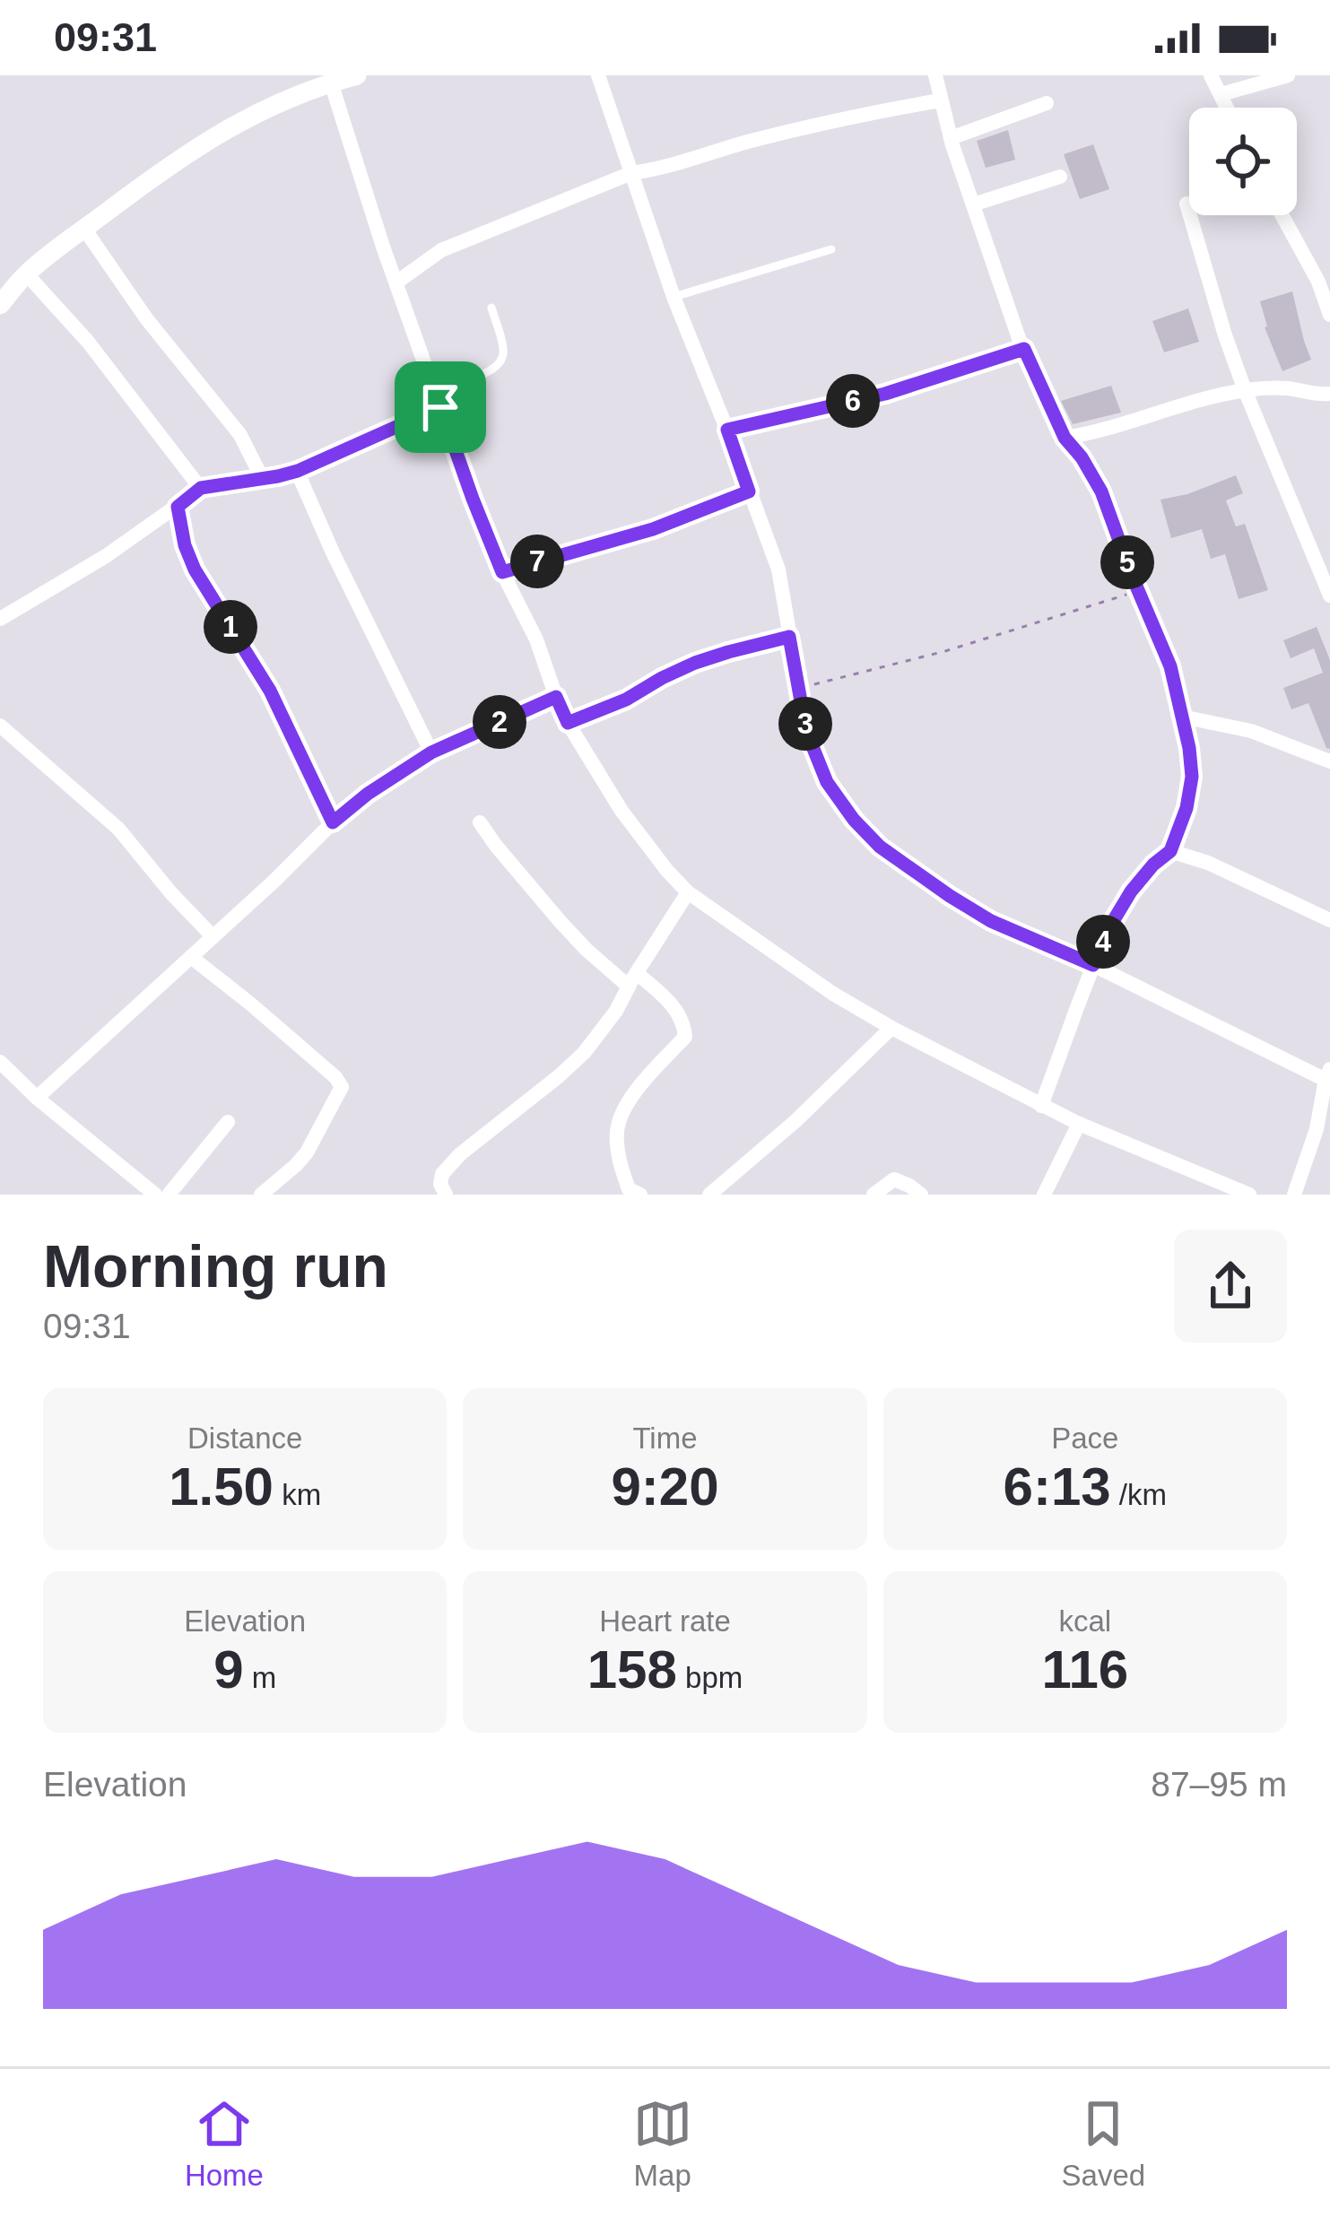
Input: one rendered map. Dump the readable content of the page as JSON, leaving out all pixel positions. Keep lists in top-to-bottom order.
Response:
{
  "page": {
    "status": "09:31",
    "pins": [
      "6",
      "7",
      "5",
      "1",
      "2",
      "3",
      "4"
    ],
    "heading": ["Morning run", "09:31"],
    "stats": [
      ["Distance", "1.50 km"],
      ["Time", "9:20"],
      ["Pace", "6:13 /km"],
      ["Elevation", "9 m"],
      ["Heart rate", "158 bpm"],
      ["kcal", "116"]
    ],
    "chart": ["Elevation", "87–95 m"],
    "tabs": ["Home", "Map", "Saved"]
  }
}
